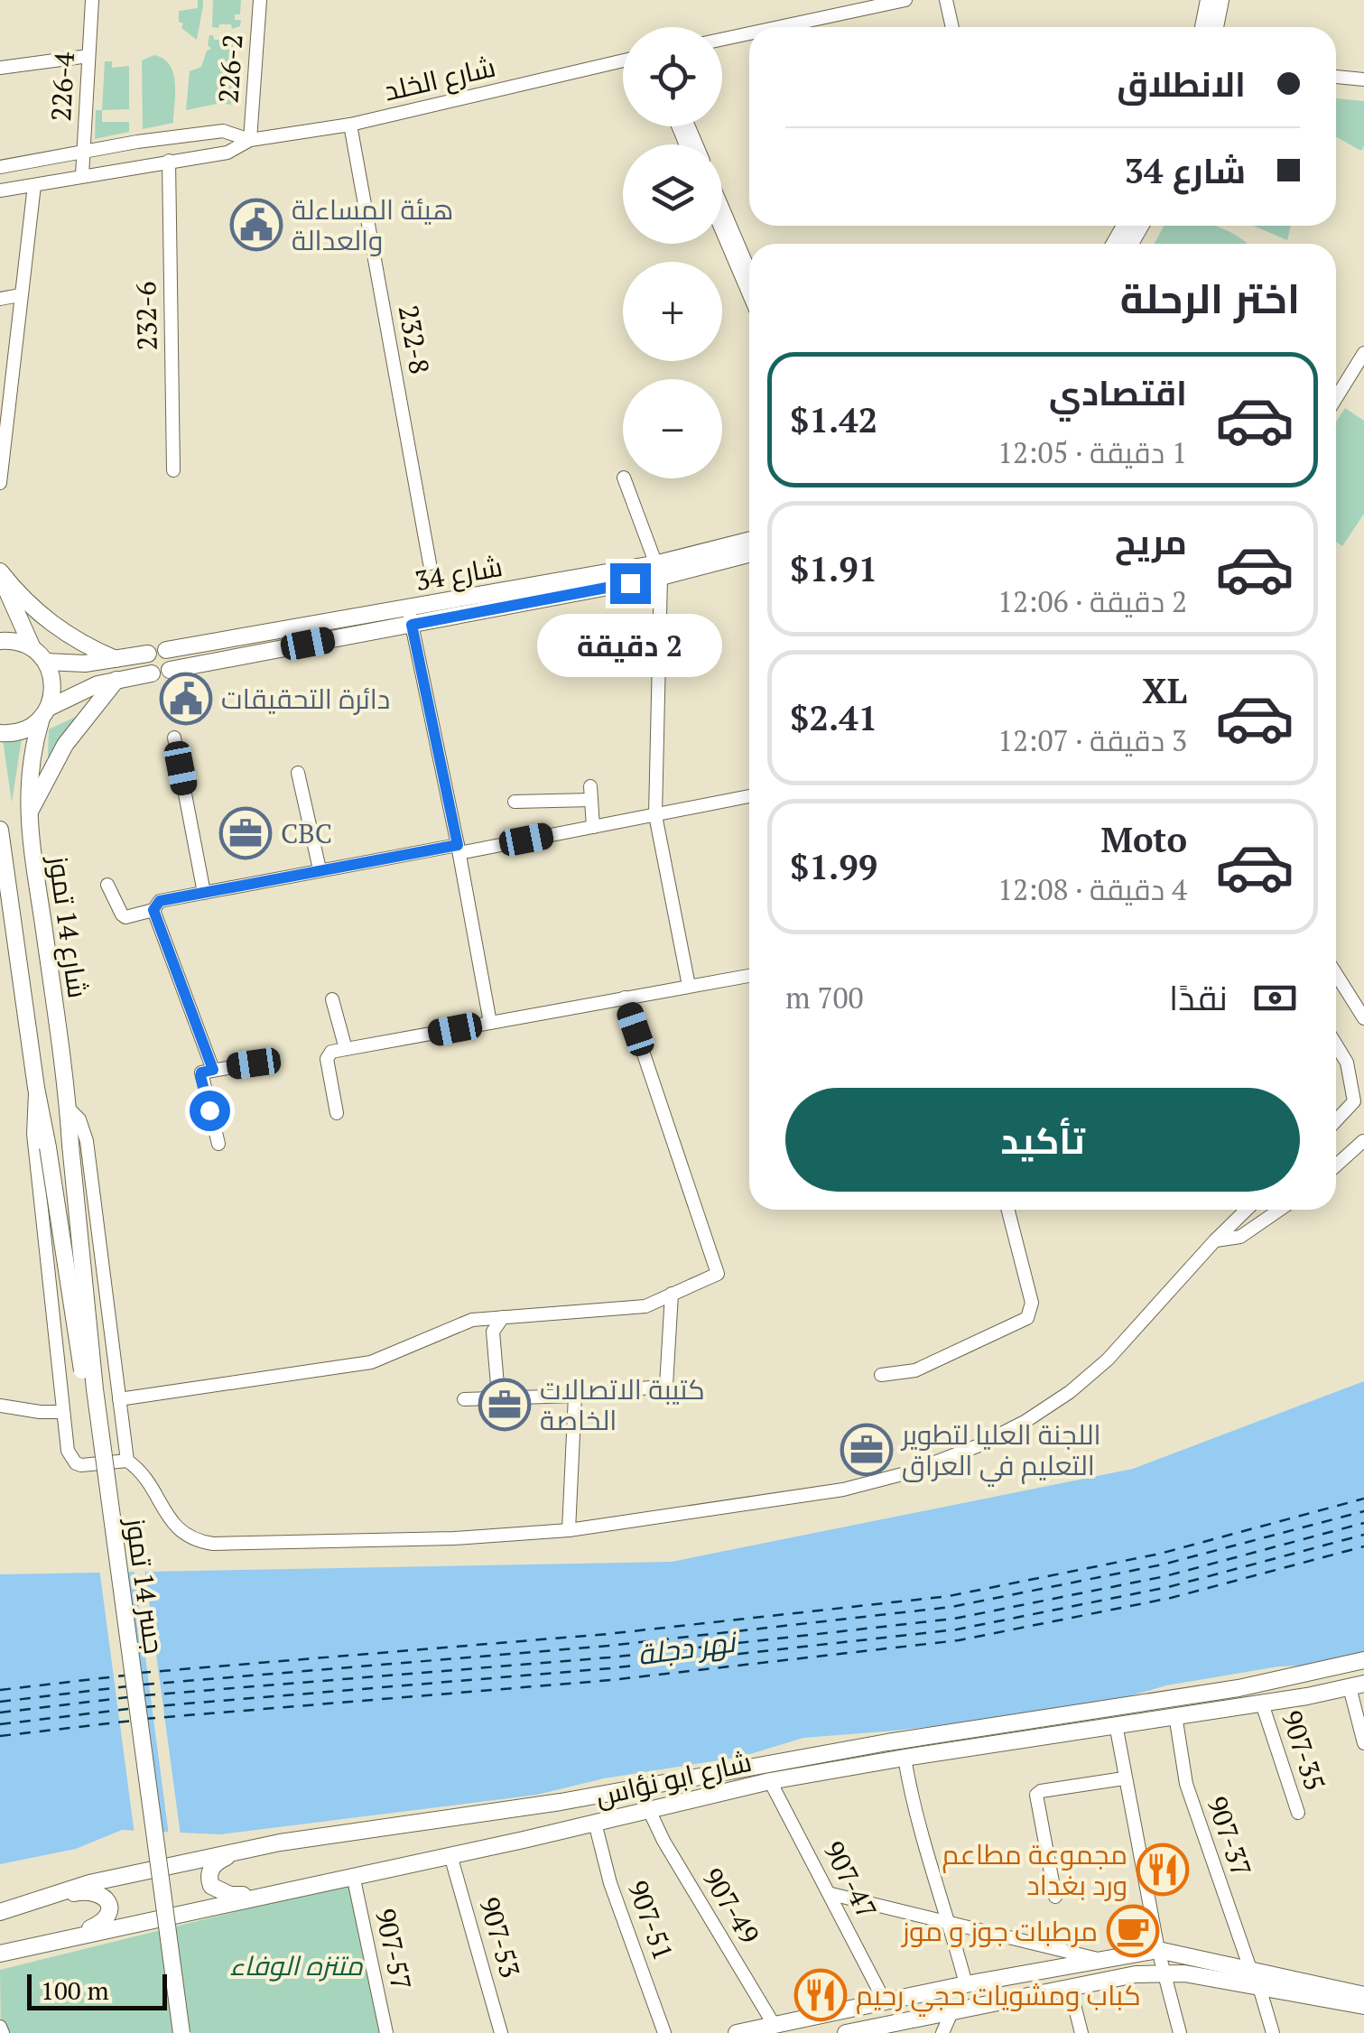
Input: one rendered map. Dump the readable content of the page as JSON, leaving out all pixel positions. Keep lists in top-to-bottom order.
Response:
{
  "streets": {
    "main road": [
      "شارع 34",
      "شارع 14 تموز",
      "جسر 14 تموز",
      "شارع ابو نؤاس"
    ],
    "street": [
      "226-2",
      "شارع الخلد",
      "226-4",
      "232-6",
      "232-8",
      "907-35",
      "907-37",
      "907-47",
      "907-49",
      "907-51",
      "907-53",
      "907-57"
    ]
  },
  "crossings": [
    ["226-2", "شارع الخلد"],
    ["شارع الخلد", "226-4"],
    ["شارع الخلد", "232-6"],
    ["شارع الخلد", "232-8"],
    ["شارع 14 تموز", "جسر 14 تموز"],
    ["907-35", "شارع ابو نؤاس"],
    ["شارع ابو نؤاس", "907-37"],
    ["شارع ابو نؤاس", "907-47"],
    ["شارع ابو نؤاس", "907-49"],
    ["شارع ابو نؤاس", "907-51"],
    ["شارع ابو نؤاس", "907-53"],
    ["شارع ابو نؤاس", "907-57"]
  ],
  "water": ["نهر دجلة"],
  "parks": ["متنزه الوفاء"],
  "places": {
    "public building": ["هيئة المساءلة والعدالة", "دائرة التحقيقات"],
    "office": ["CBC", "كتيبة الاتصالات الخاصة", "اللجنة العليا لتطوير التعليم في العراق"],
    "restaurant": ["مجموعة مطاعم ورد بغداد", "كباب ومشويات حجي رحيم"],
    "cafe": ["مرطبات جوز و موز"]
  },
  "scale_bar": "100 m",
  "page": {
    "map_buttons": ["+", "−"],
    "banner": ["الانطلاق", "شارع 34"],
    "heading": "اختر الرحلة",
    "list": [
      {
        "name": "اقتصادي",
        "note": "1 دقيقة · 12:05",
        "value": "$1.42"
      },
      {
        "name": "مريح",
        "note": "2 دقيقة · 12:06",
        "value": "$1.91"
      },
      {
        "name": "XL",
        "note": "3 دقيقة · 12:07",
        "value": "$2.41"
      },
      {
        "name": "Moto",
        "note": "4 دقيقة · 12:08",
        "value": "$1.99"
      }
    ],
    "bubble": "2 دقيقة",
    "pay": ["نقدًا", "700 m"],
    "buttons": "تأكيد",
    "scale": "100 m"
  }
}
